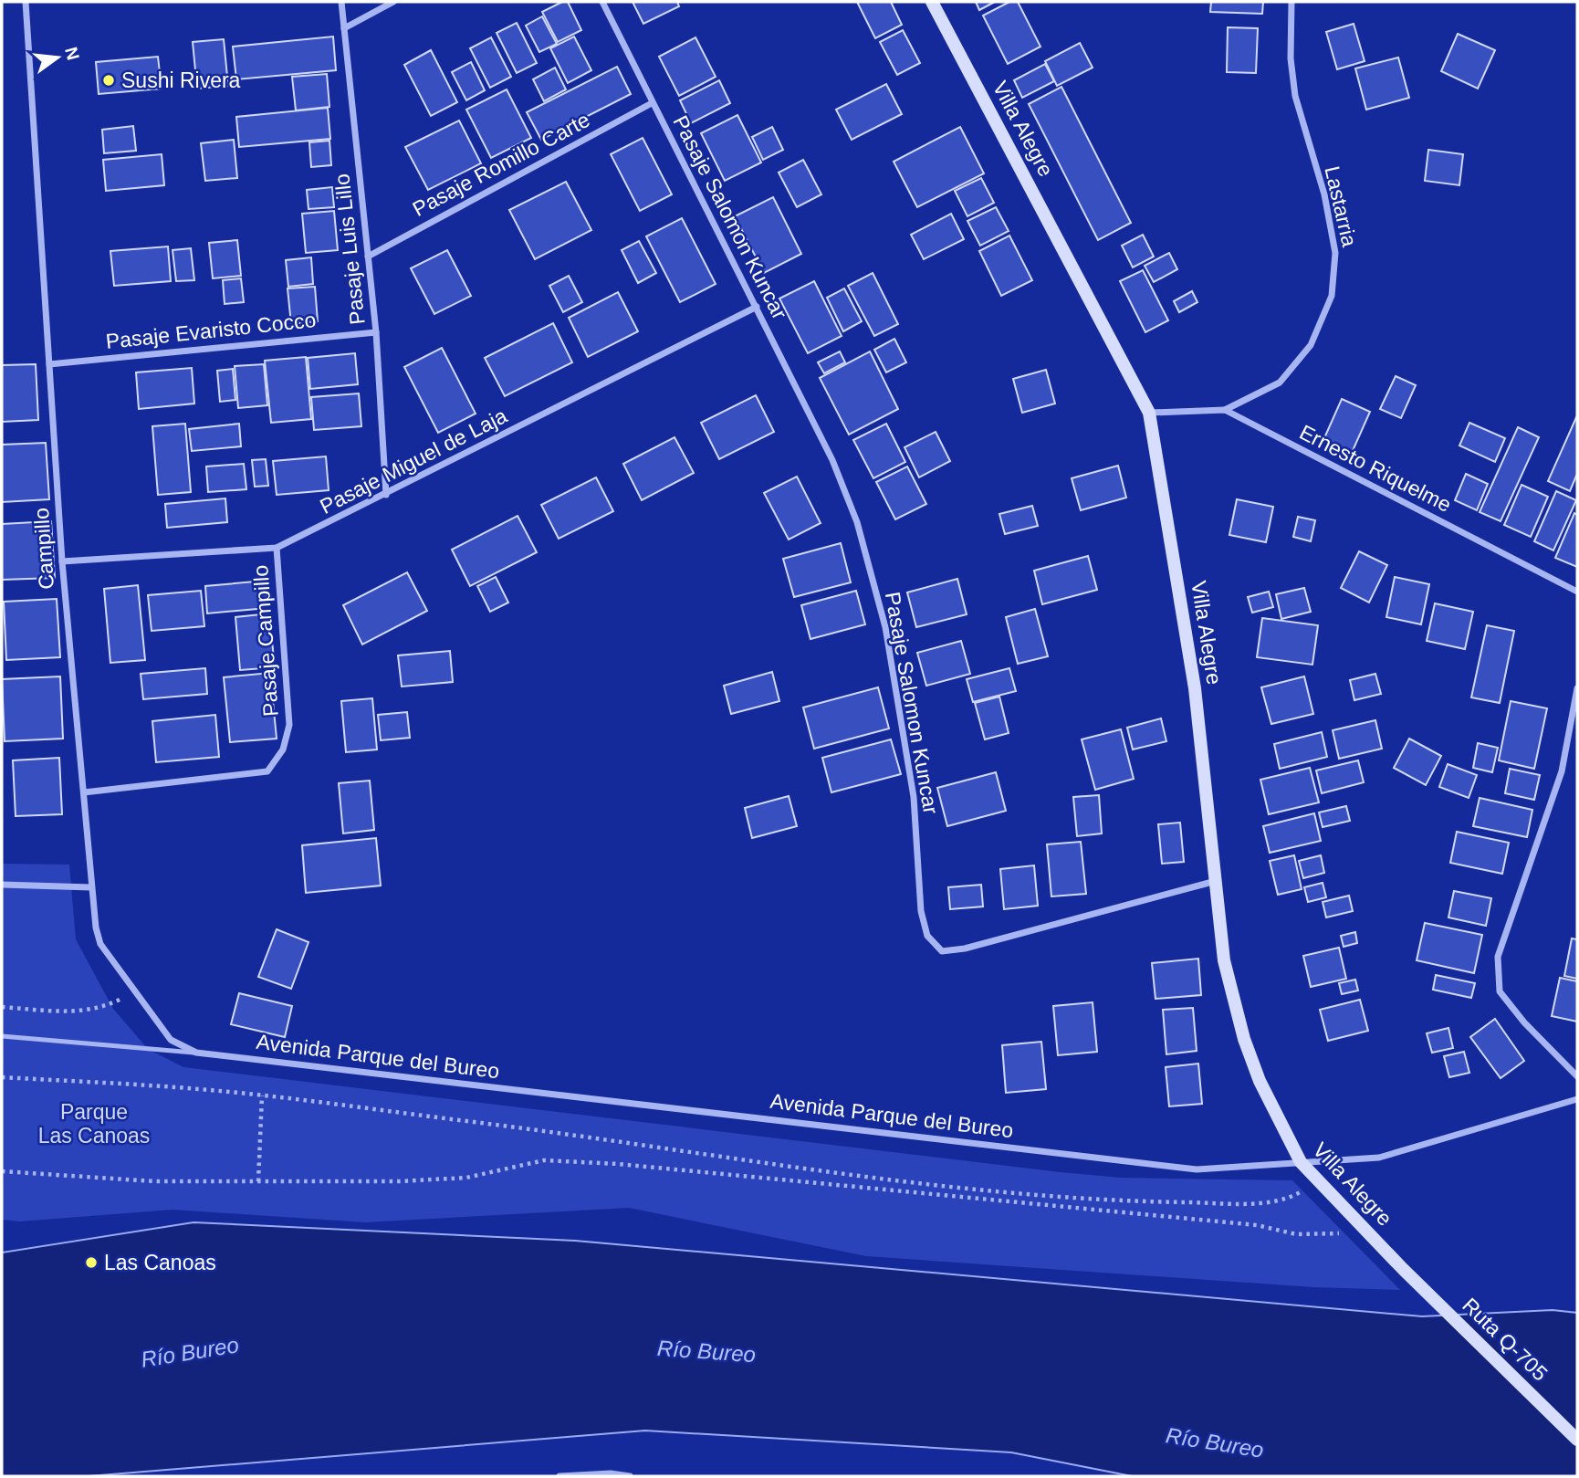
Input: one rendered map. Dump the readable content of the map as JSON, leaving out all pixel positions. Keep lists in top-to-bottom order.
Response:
{
  "streets": {
    "main road": ["Villa Alegre", "Ruta Q-705"],
    "street": [
      "Pasaje Romillo Carte",
      "Lastarria",
      "Pasaje Salomon Kuncar",
      "Pasaje Luis Lillo",
      "Pasaje Evaristo Cocco",
      "Pasaje Miguel de Laja",
      "Ernesto Riquelme",
      "Campillo",
      "Pasaje Campillo",
      "Avenida Parque del Bureo"
    ]
  },
  "crossings": [
    ["Villa Alegre", "Pasaje Salomon Kuncar"],
    ["Villa Alegre", "Ernesto Riquelme"],
    ["Villa Alegre", "Avenida Parque del Bureo"],
    ["Villa Alegre", "Ruta Q-705"],
    ["Pasaje Romillo Carte", "Pasaje Salomon Kuncar"],
    ["Pasaje Romillo Carte", "Pasaje Luis Lillo"],
    ["Lastarria", "Ernesto Riquelme"],
    ["Pasaje Salomon Kuncar", "Pasaje Miguel de Laja"],
    ["Pasaje Luis Lillo", "Pasaje Evaristo Cocco"],
    ["Pasaje Luis Lillo", "Pasaje Miguel de Laja"],
    ["Pasaje Evaristo Cocco", "Campillo"],
    ["Pasaje Miguel de Laja", "Campillo"],
    ["Pasaje Miguel de Laja", "Pasaje Campillo"],
    ["Campillo", "Pasaje Campillo"],
    ["Campillo", "Avenida Parque del Bureo"]
  ],
  "water": ["Río Bureo"],
  "parks": ["Parque Las Canoas"],
  "places": ["Sushi Rivera", "Las Canoas"],
  "north": "right"
}
